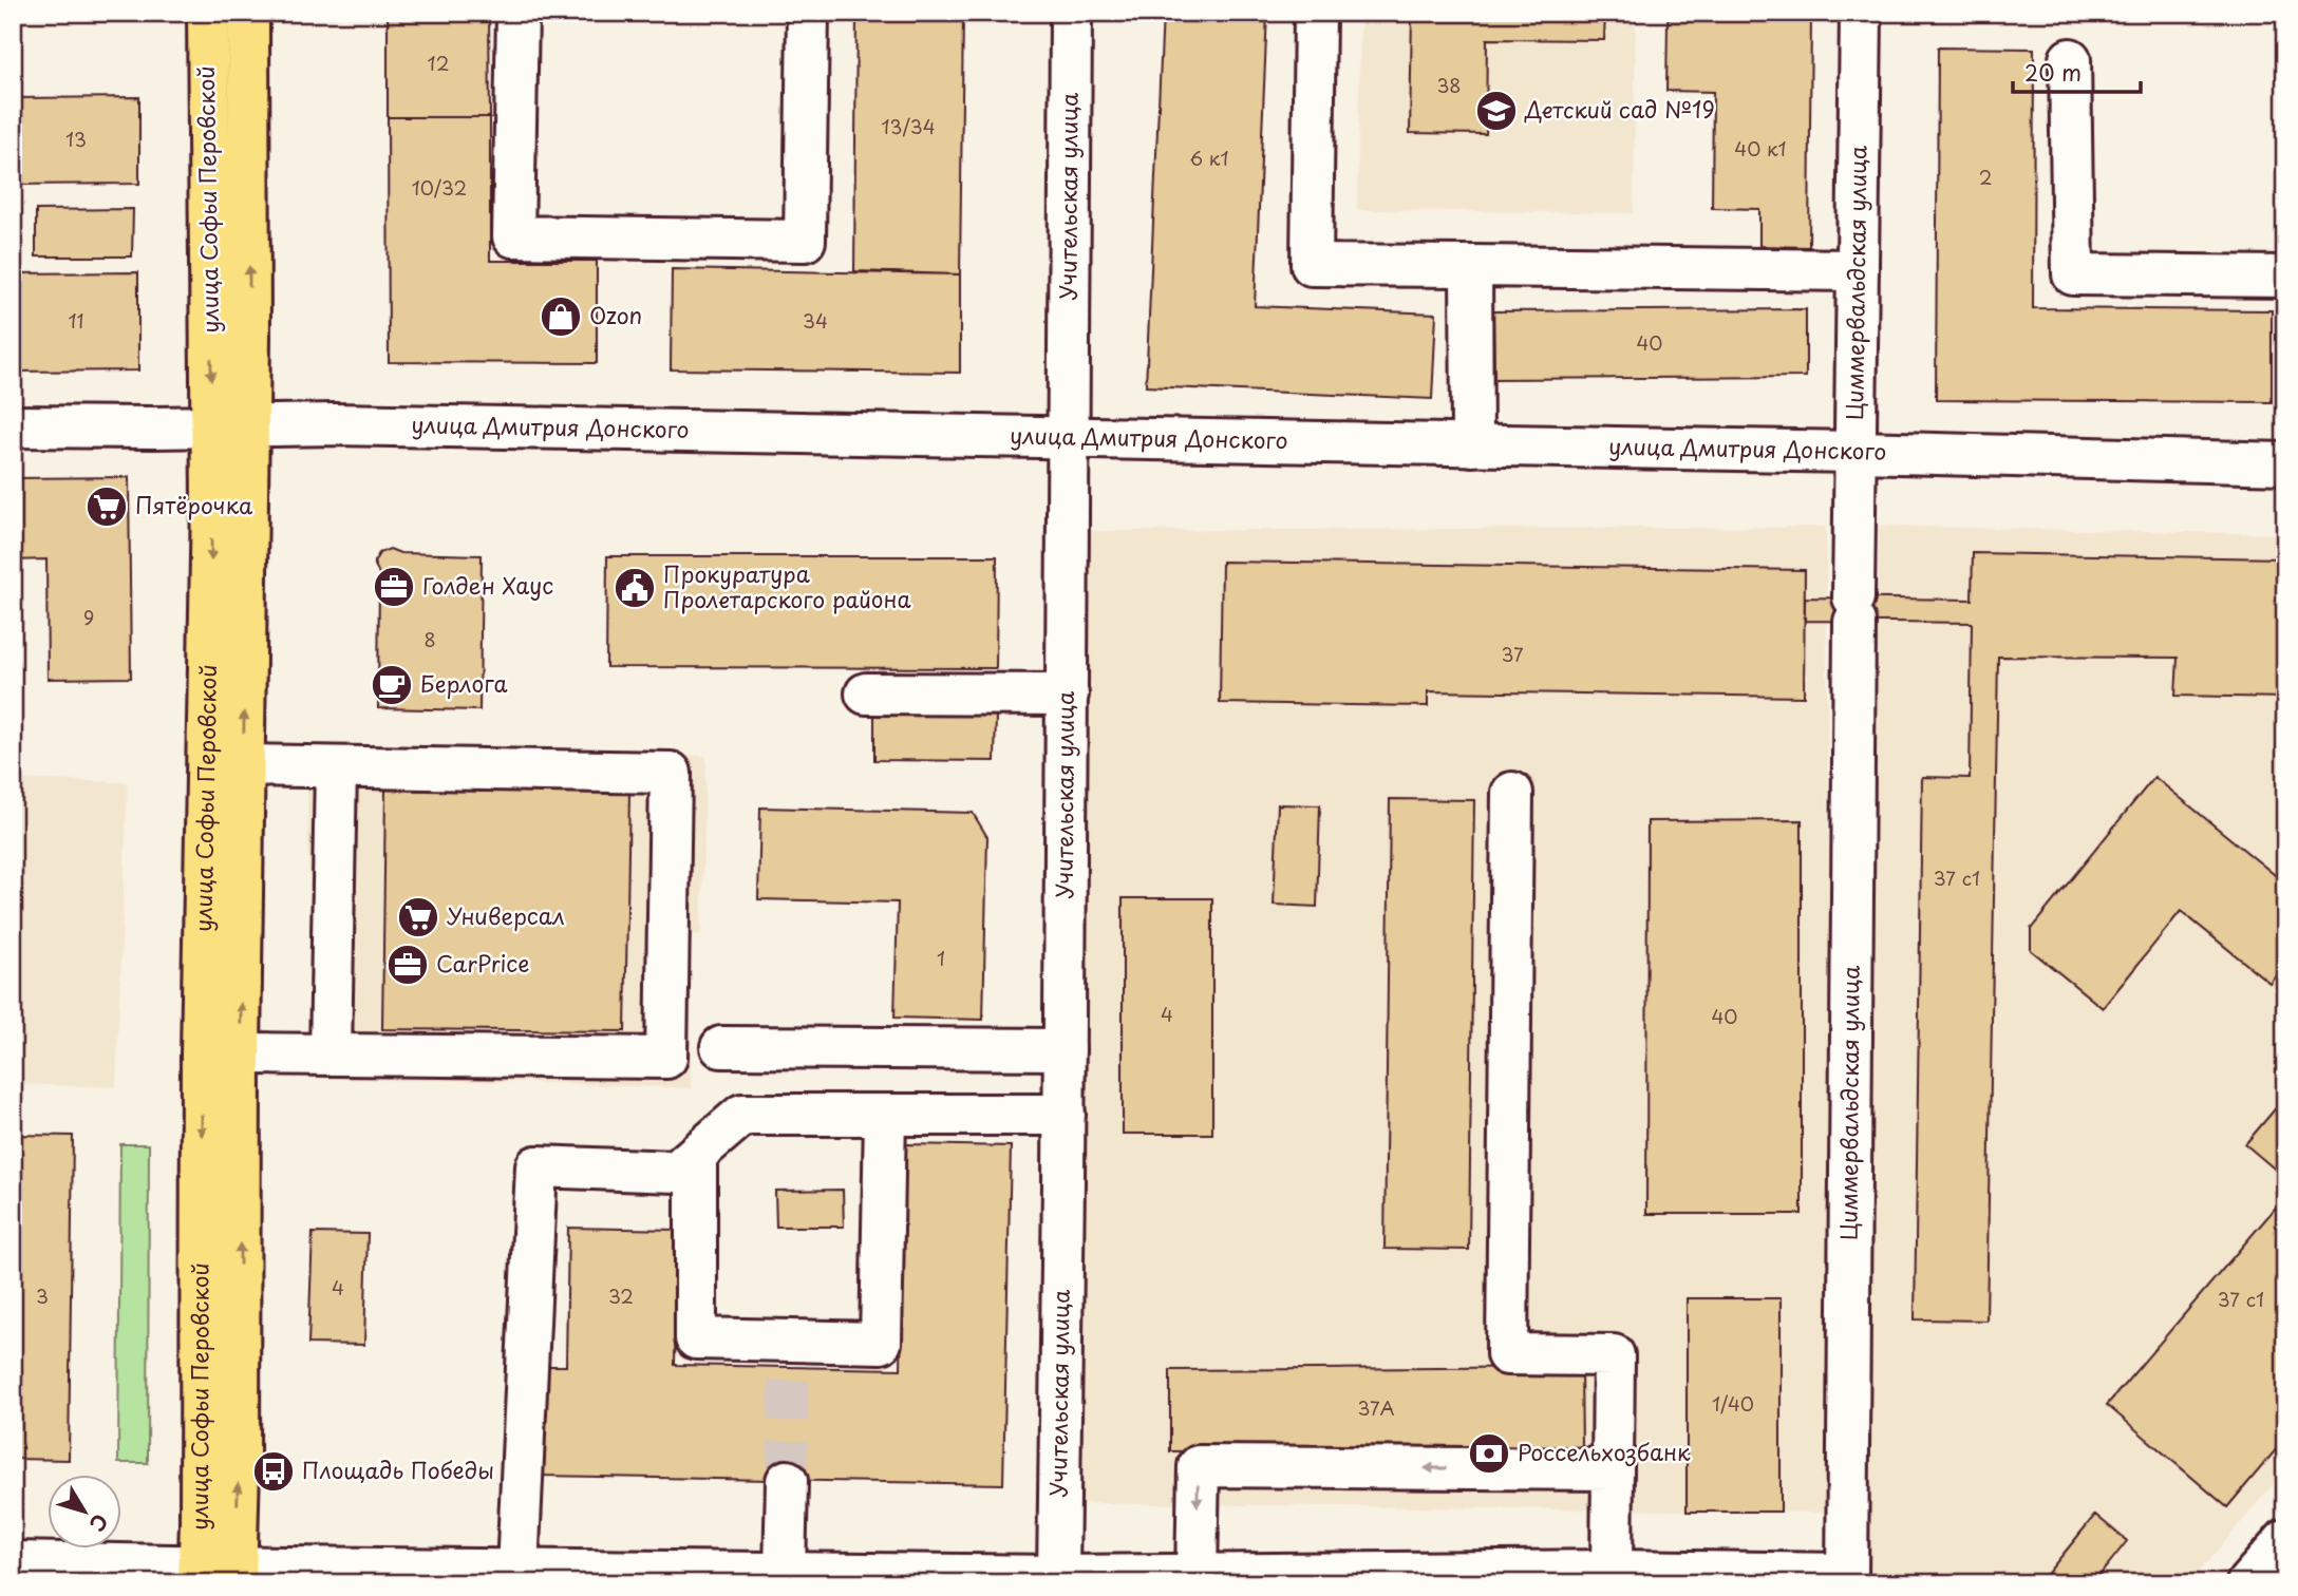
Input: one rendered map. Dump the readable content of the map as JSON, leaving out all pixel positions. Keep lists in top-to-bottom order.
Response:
{
  "streets": {
    "main road": ["улица Софьи Перовской"],
    "street": ["Учительская улица", "Циммервальдская улица", "улица Дмитрия Донского"]
  },
  "crossings": [
    ["Учительская улица", "улица Дмитрия Донского"],
    ["улица Софьи Перовской", "улица Дмитрия Донского"],
    ["Циммервальдская улица", "улица Дмитрия Донского"]
  ],
  "places": {
    "school or university": ["Детский сад №19"],
    "shop": ["Ozon"],
    "supermarket": ["Пятёрочка", "Универсал"],
    "office": ["Голден Хаус", "CarPrice"],
    "public building": ["Прокуратура Пролетарского района"],
    "cafe": ["Берлога"],
    "bank": ["Россельхозбанк"],
    "bus stop": ["Площадь Победы"]
  },
  "house_numbers": [
    "12",
    "38",
    "13/34",
    "13",
    "40 к1",
    "6 к1",
    "2",
    "10/32",
    "11",
    "34",
    "40",
    "9",
    "8",
    "37",
    "37 с1",
    "1",
    "4",
    "40",
    "4",
    "3",
    "32",
    "37 с1",
    "1/40",
    "37А"
  ],
  "scale_bar": "20 m",
  "north": "bottom right"
}
